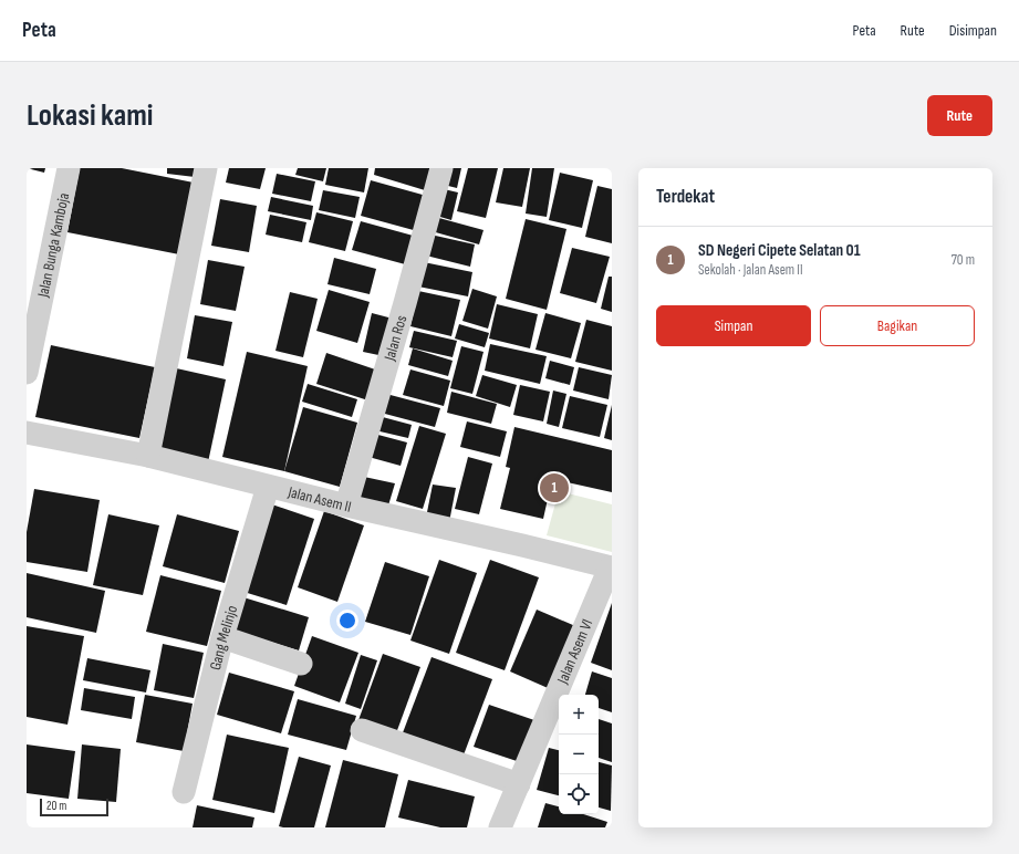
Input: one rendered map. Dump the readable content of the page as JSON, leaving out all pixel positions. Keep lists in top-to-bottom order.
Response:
{
  "streets": {
    "street": [
      "Jalan Bunga Kamboja",
      "Jalan Ros",
      "Jalan Asem II",
      "Gang Melinjo",
      "Jalan Asem VI"
    ]
  },
  "crossings": [
    ["Jalan Ros", "Jalan Asem II"],
    ["Jalan Asem II", "Gang Melinjo"],
    ["Jalan Asem II", "Jalan Asem VI"]
  ],
  "scale_bar": "20 m",
  "page": {
    "header": "Peta",
    "nav": ["Peta", "Rute", "Disimpan"],
    "buttons": [
      "Rute",
      ["Simpan", "Bagikan"]
    ],
    "title": "Lokasi kami",
    "heading": "Terdekat",
    "list": [
      {
        "mark": "1",
        "name": "SD Negeri Cipete Selatan 01",
        "note": "Sekolah · Jalan Asem II",
        "value": "70 m"
      }
    ],
    "pins": "1",
    "map_buttons": ["+", "−"],
    "scale": "20 m"
  }
}
